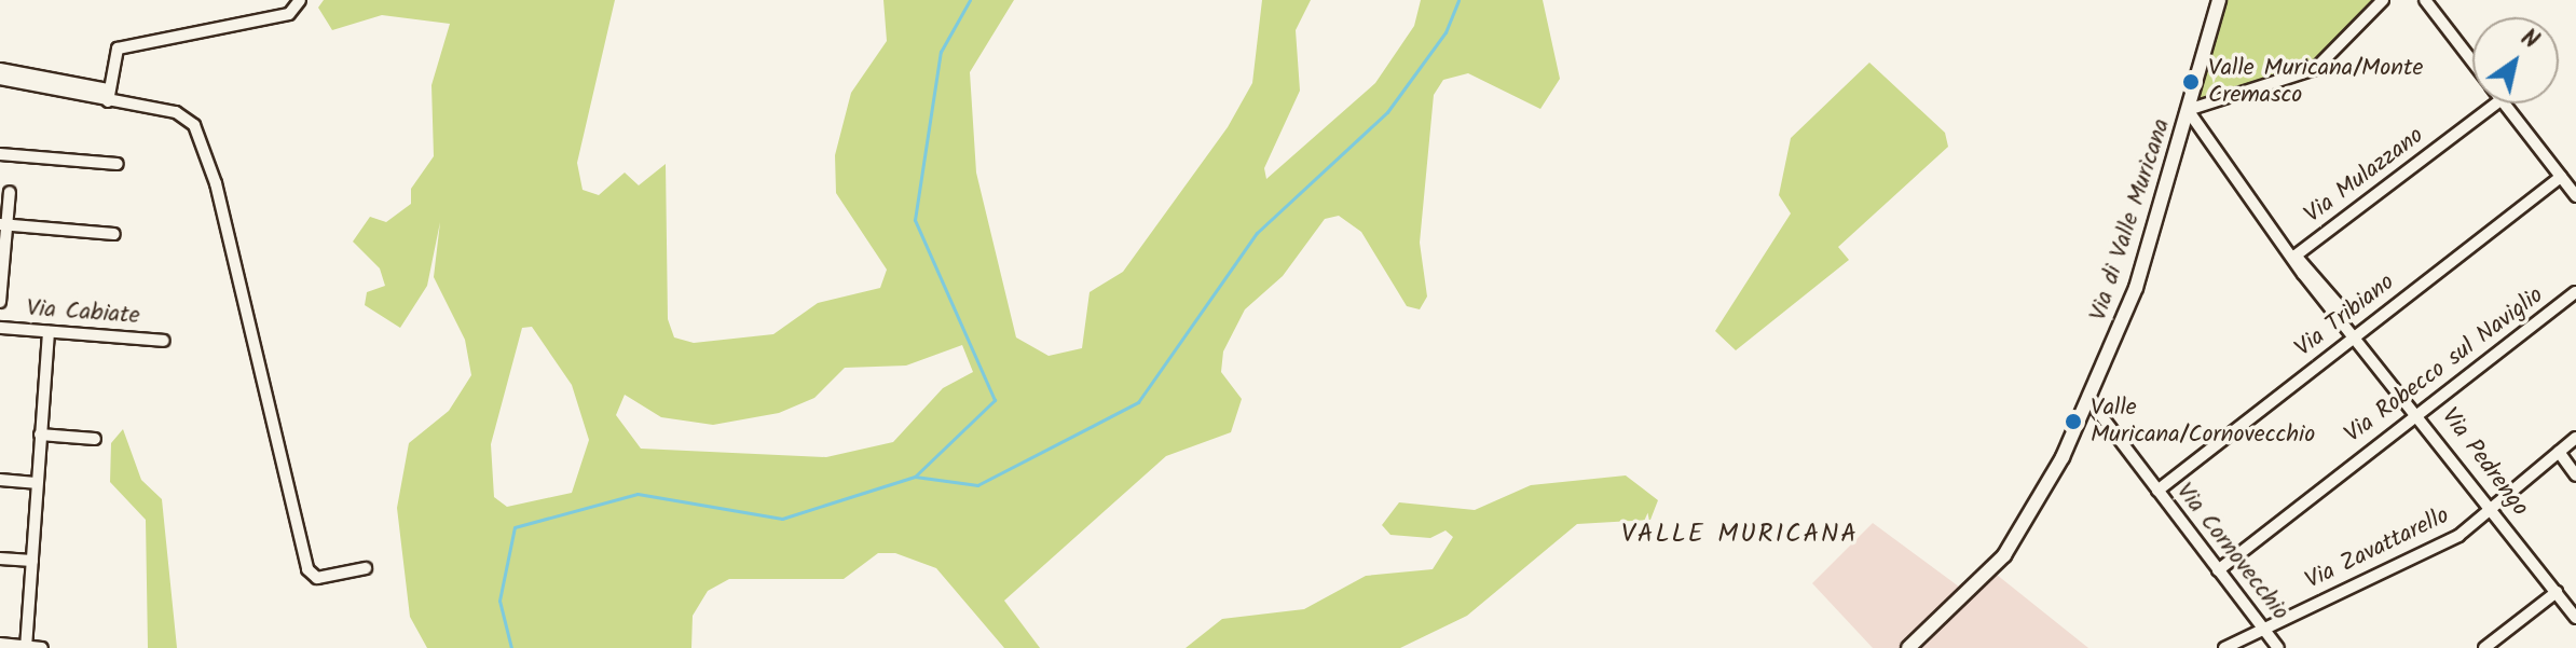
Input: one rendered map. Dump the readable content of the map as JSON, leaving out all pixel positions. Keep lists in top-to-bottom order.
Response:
{
  "streets": {
    "street": [
      "Via Mulazzano",
      "Via di Valle Muricana",
      "Via Cabiate",
      "Via Tribiano",
      "Via Robecco sul Naviglio",
      "Via Pedrengo",
      "Via Zavattarello",
      "Via Cornovecchio"
    ]
  },
  "crossings": [
    ["Via Mulazzano", "Via Pedrengo"],
    ["Via di Valle Muricana", "Via Pedrengo"],
    ["Via di Valle Muricana", "Via Cornovecchio"],
    ["Via Tribiano", "Via Pedrengo"],
    ["Via Tribiano", "Via Cornovecchio"],
    ["Via Robecco sul Naviglio", "Via Pedrengo"],
    ["Via Robecco sul Naviglio", "Via Cornovecchio"],
    ["Via Pedrengo", "Via Zavattarello"],
    ["Via Zavattarello", "Via Cornovecchio"]
  ],
  "districts": ["VALLE MURICANA"],
  "places": ["Valle Muricana/Monte Cremasco", "Valle Muricana/Cornovecchio"],
  "north": "top right"
}
